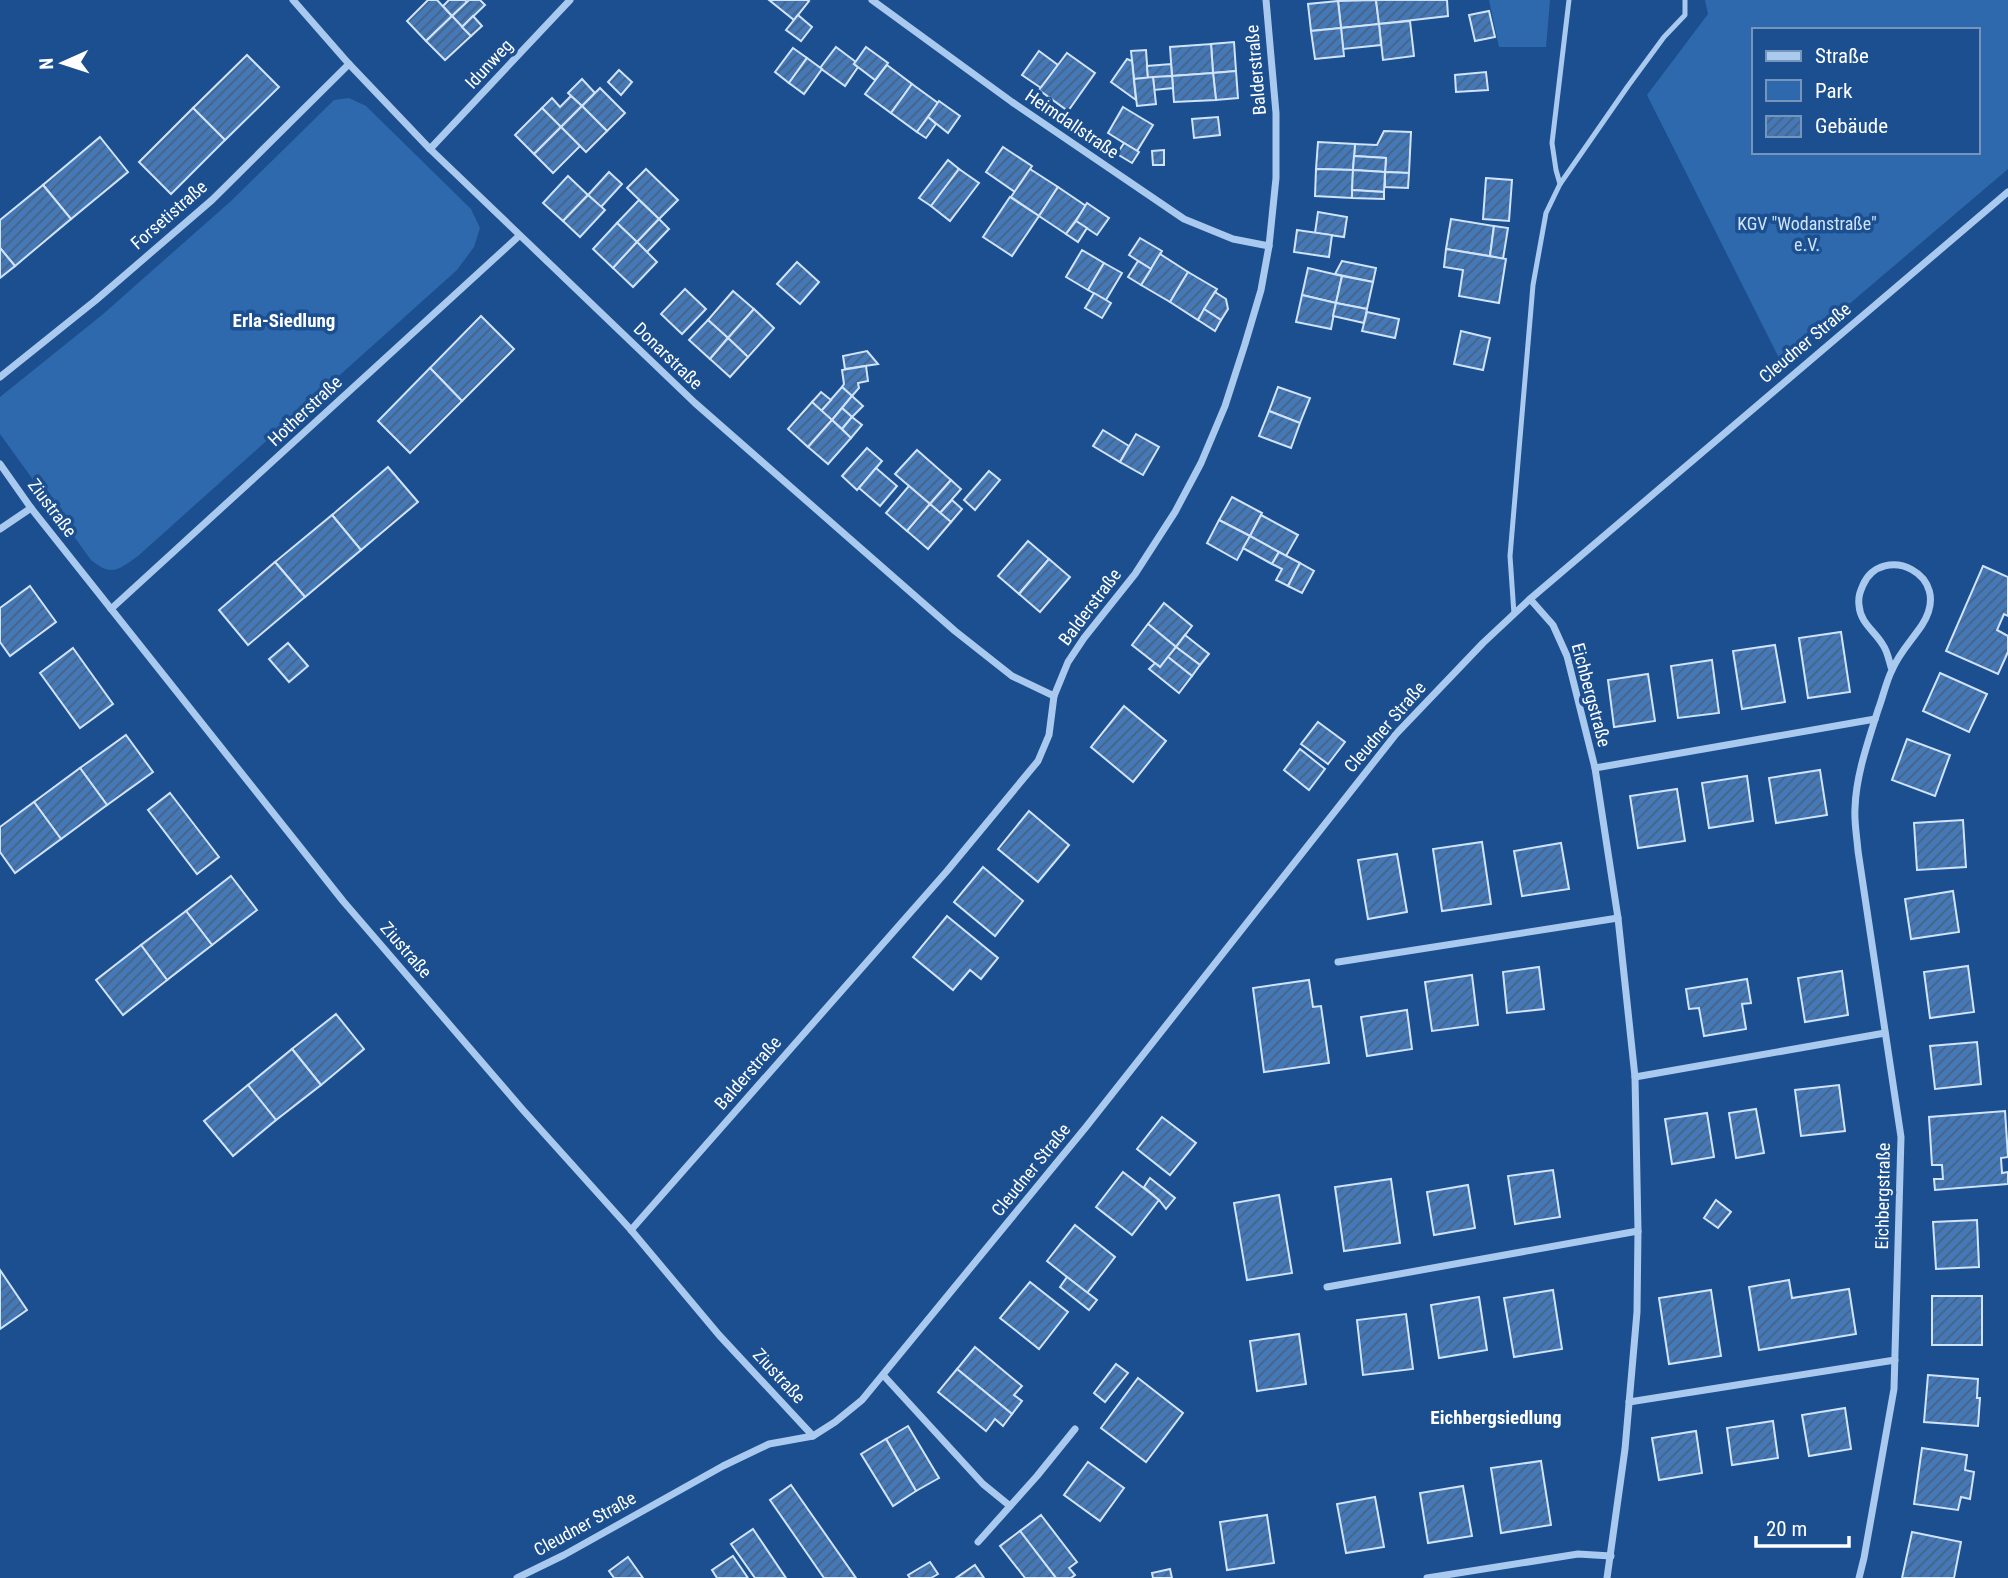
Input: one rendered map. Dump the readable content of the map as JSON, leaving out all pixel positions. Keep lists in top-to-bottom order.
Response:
{
  "streets": {
    "street": [
      "Idunweg",
      "Balderstraße",
      "Heimdallstraße",
      "Forsetistraße",
      "Cleudner Straße",
      "Donarstraße",
      "Hotherstraße",
      "Ziustraße",
      "Eichbergstraße"
    ]
  },
  "crossings": [
    ["Idunweg", "Donarstraße"],
    ["Balderstraße", "Heimdallstraße"],
    ["Balderstraße", "Donarstraße"],
    ["Balderstraße", "Ziustraße"],
    ["Forsetistraße", "Donarstraße"],
    ["Cleudner Straße", "Ziustraße"],
    ["Cleudner Straße", "Eichbergstraße"],
    ["Donarstraße", "Hotherstraße"],
    ["Hotherstraße", "Ziustraße"]
  ],
  "districts": ["Erla-Siedlung", "Eichbergsiedlung"],
  "parks": ["KGV \"Wodanstraße\" e.V."],
  "legend": ["Straße", "Park", "Gebäude"],
  "scale_bar": "20 m",
  "north": "left"
}
